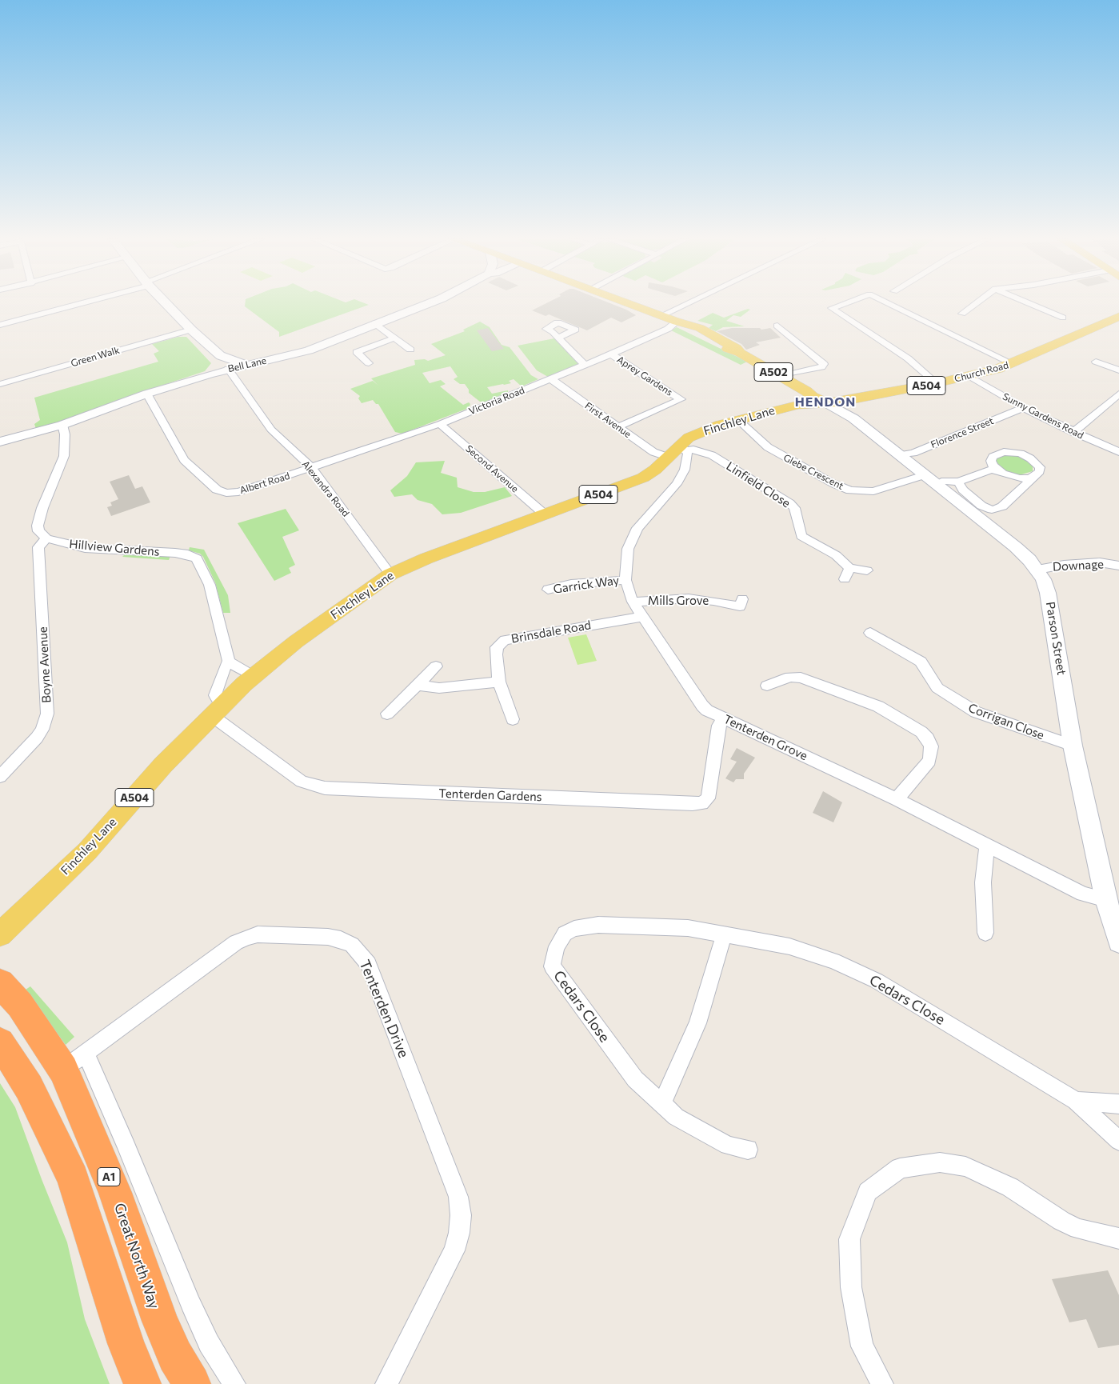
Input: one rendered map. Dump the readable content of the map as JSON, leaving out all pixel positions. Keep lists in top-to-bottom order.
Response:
{
  "streets": {
    "highway": ["A1", "Great North Way"],
    "main road": [
      "A502",
      "Church Road",
      "A504",
      "Finchley Lane"
    ],
    "street": [
      "Green Walk",
      "Bell Lane",
      "Aprey Gardens",
      "Victoria Road",
      "Sunny Gardens Road",
      "First Avenue",
      "Florence Street",
      "Second Avenue",
      "Glebe Crescent",
      "Albert Road",
      "Linfield Close",
      "Alexandra Road",
      "Hillview Gardens",
      "Downage",
      "Garrick Way",
      "Mills Grove",
      "Brinsdale Road",
      "Parson Street",
      "Boyne Avenue",
      "Corrigan Close",
      "Tenterden Grove",
      "Tenterden Gardens",
      "Cedars Close",
      "Tenterden Drive"
    ]
  },
  "crossings": [
    ["Bell Lane", "Albert Road"],
    ["Bell Lane", "Alexandra Road"],
    ["A502", "Church Road"],
    ["A502", "Victoria Road"],
    ["A502", "Finchley Lane"],
    ["A502", "Parson Street"],
    ["Church Road", "Sunny Gardens Road"],
    ["Church Road", "Finchley Lane"],
    ["Church Road", "Parson Street"],
    ["Aprey Gardens", "Victoria Road"],
    ["Aprey Gardens", "First Avenue"],
    ["Victoria Road", "First Avenue"],
    ["Victoria Road", "Second Avenue"],
    ["Victoria Road", "Albert Road"],
    ["Victoria Road", "Alexandra Road"],
    ["Sunny Gardens Road", "Florence Street"],
    ["First Avenue", "Finchley Lane"],
    ["Finchley Lane", "Second Avenue"],
    ["Finchley Lane", "Glebe Crescent"],
    ["Finchley Lane", "Linfield Close"],
    ["Finchley Lane", "Alexandra Road"],
    ["Finchley Lane", "Parson Street"],
    ["Finchley Lane", "Tenterden Grove"],
    ["Finchley Lane", "Tenterden Gardens"],
    ["Florence Street", "Parson Street"],
    ["Glebe Crescent", "Parson Street"],
    ["Albert Road", "Alexandra Road"],
    ["Linfield Close", "Tenterden Grove"],
    ["Hillview Gardens", "Boyne Avenue"],
    ["Downage", "Parson Street"],
    ["Garrick Way", "Tenterden Grove"],
    ["Mills Grove", "Tenterden Grove"],
    ["Brinsdale Road", "Tenterden Grove"],
    ["Parson Street", "Corrigan Close"],
    ["Parson Street", "Tenterden Grove"],
    ["Tenterden Grove", "Tenterden Gardens"],
    ["Tenterden Drive", "Great North Way"]
  ],
  "districts": ["HENDON"]
}
